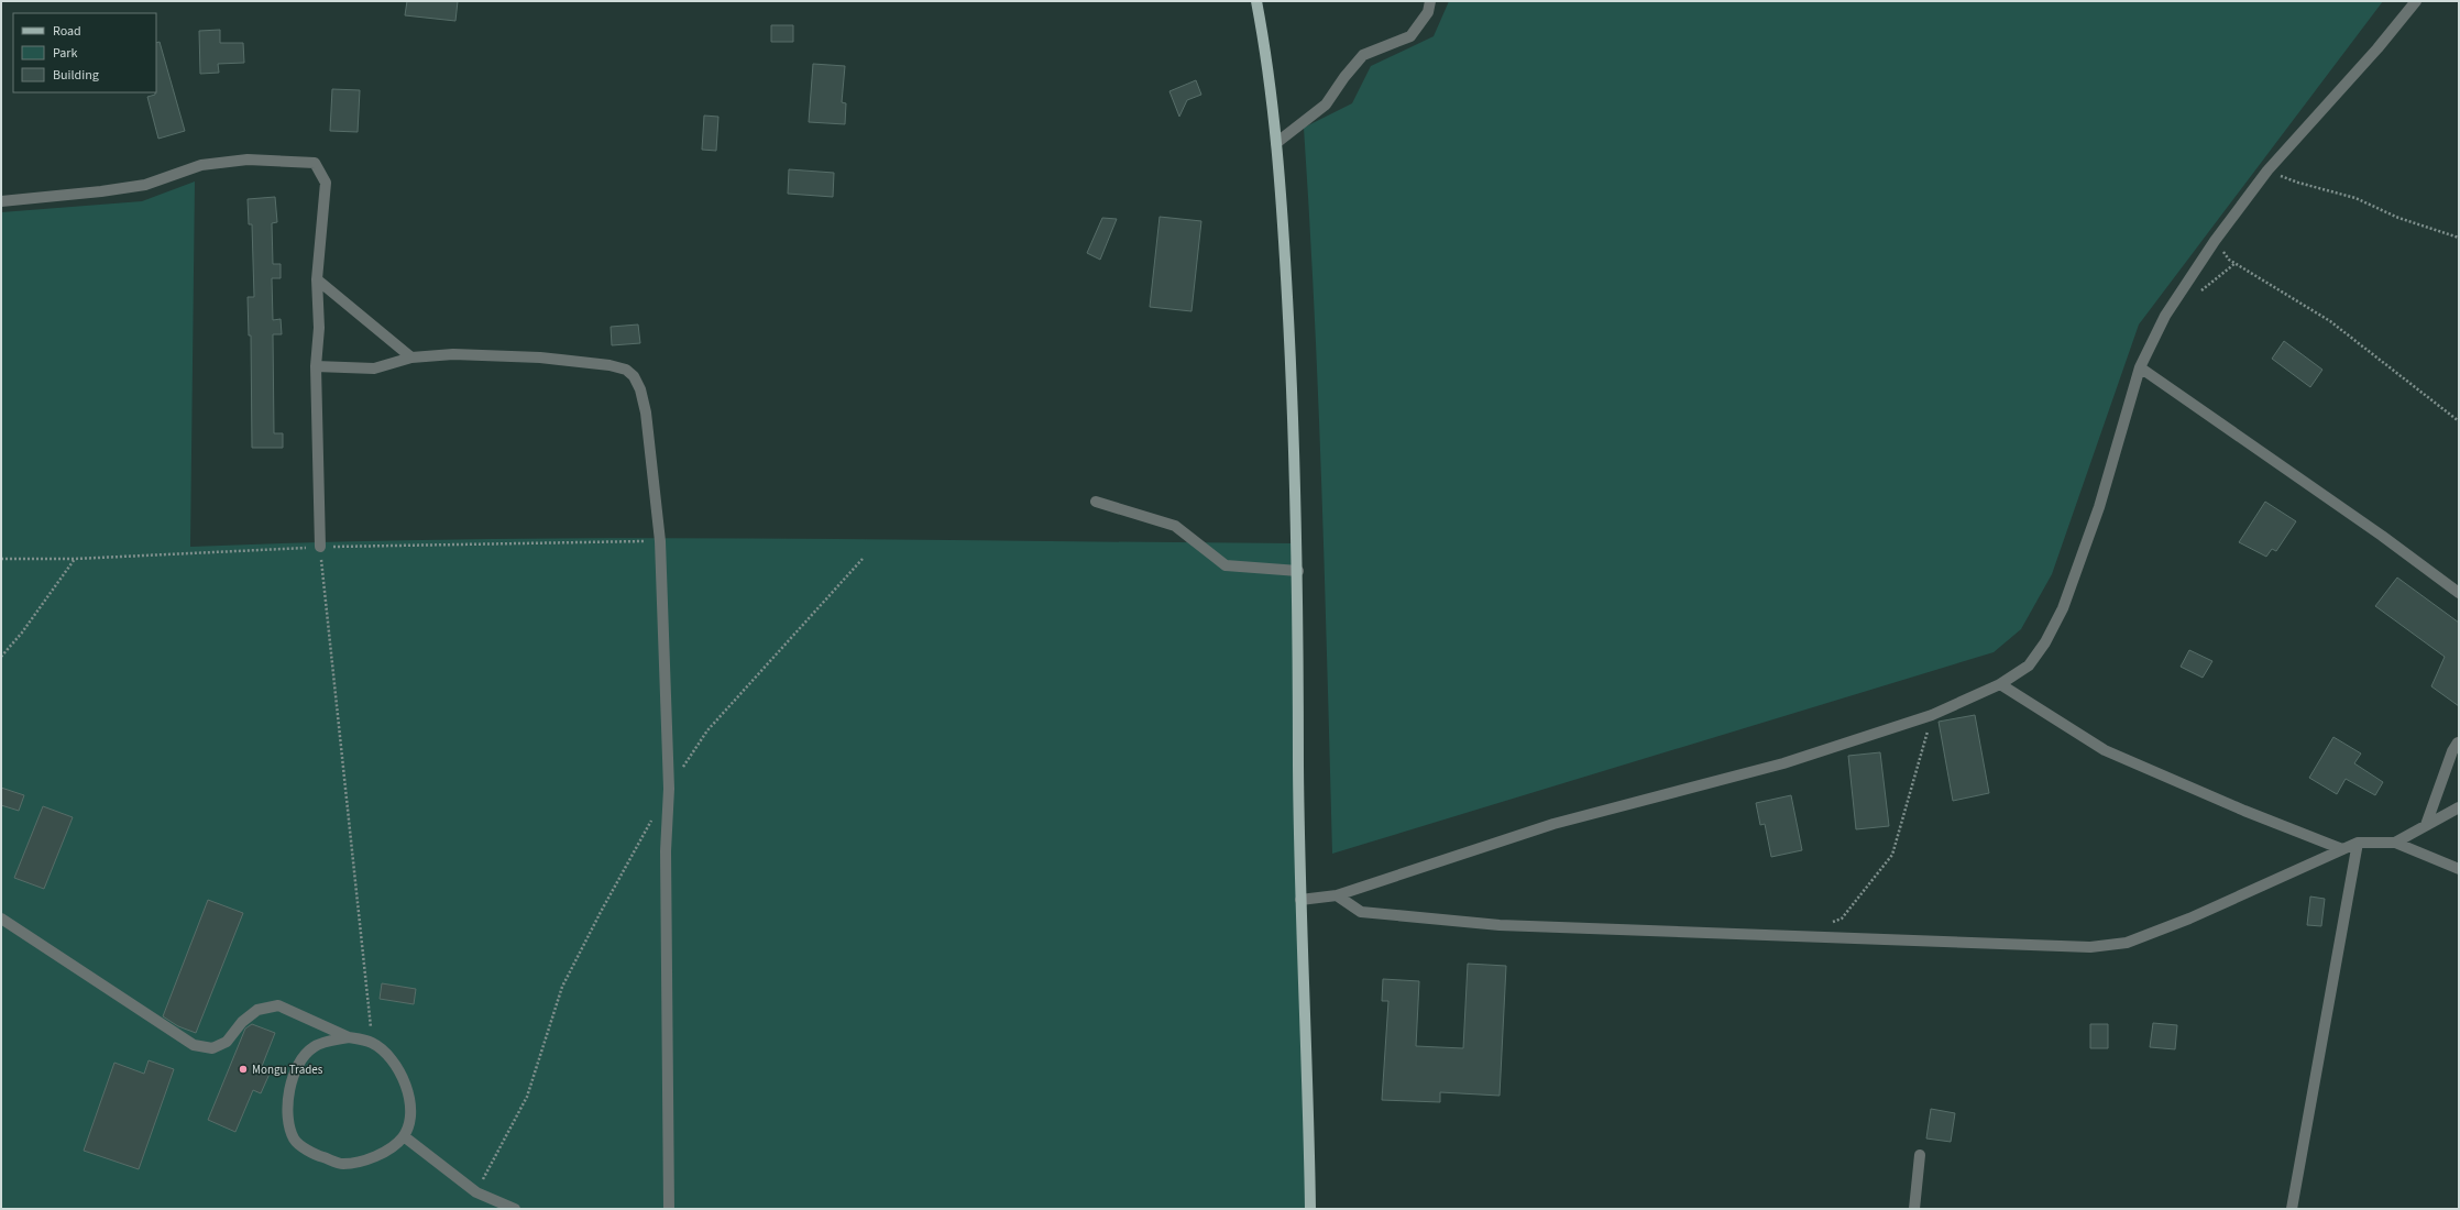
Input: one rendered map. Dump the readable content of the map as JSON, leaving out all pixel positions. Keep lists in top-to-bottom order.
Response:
{
  "places": ["Mongu Trades"],
  "legend": ["Road", "Park", "Building"]
}
